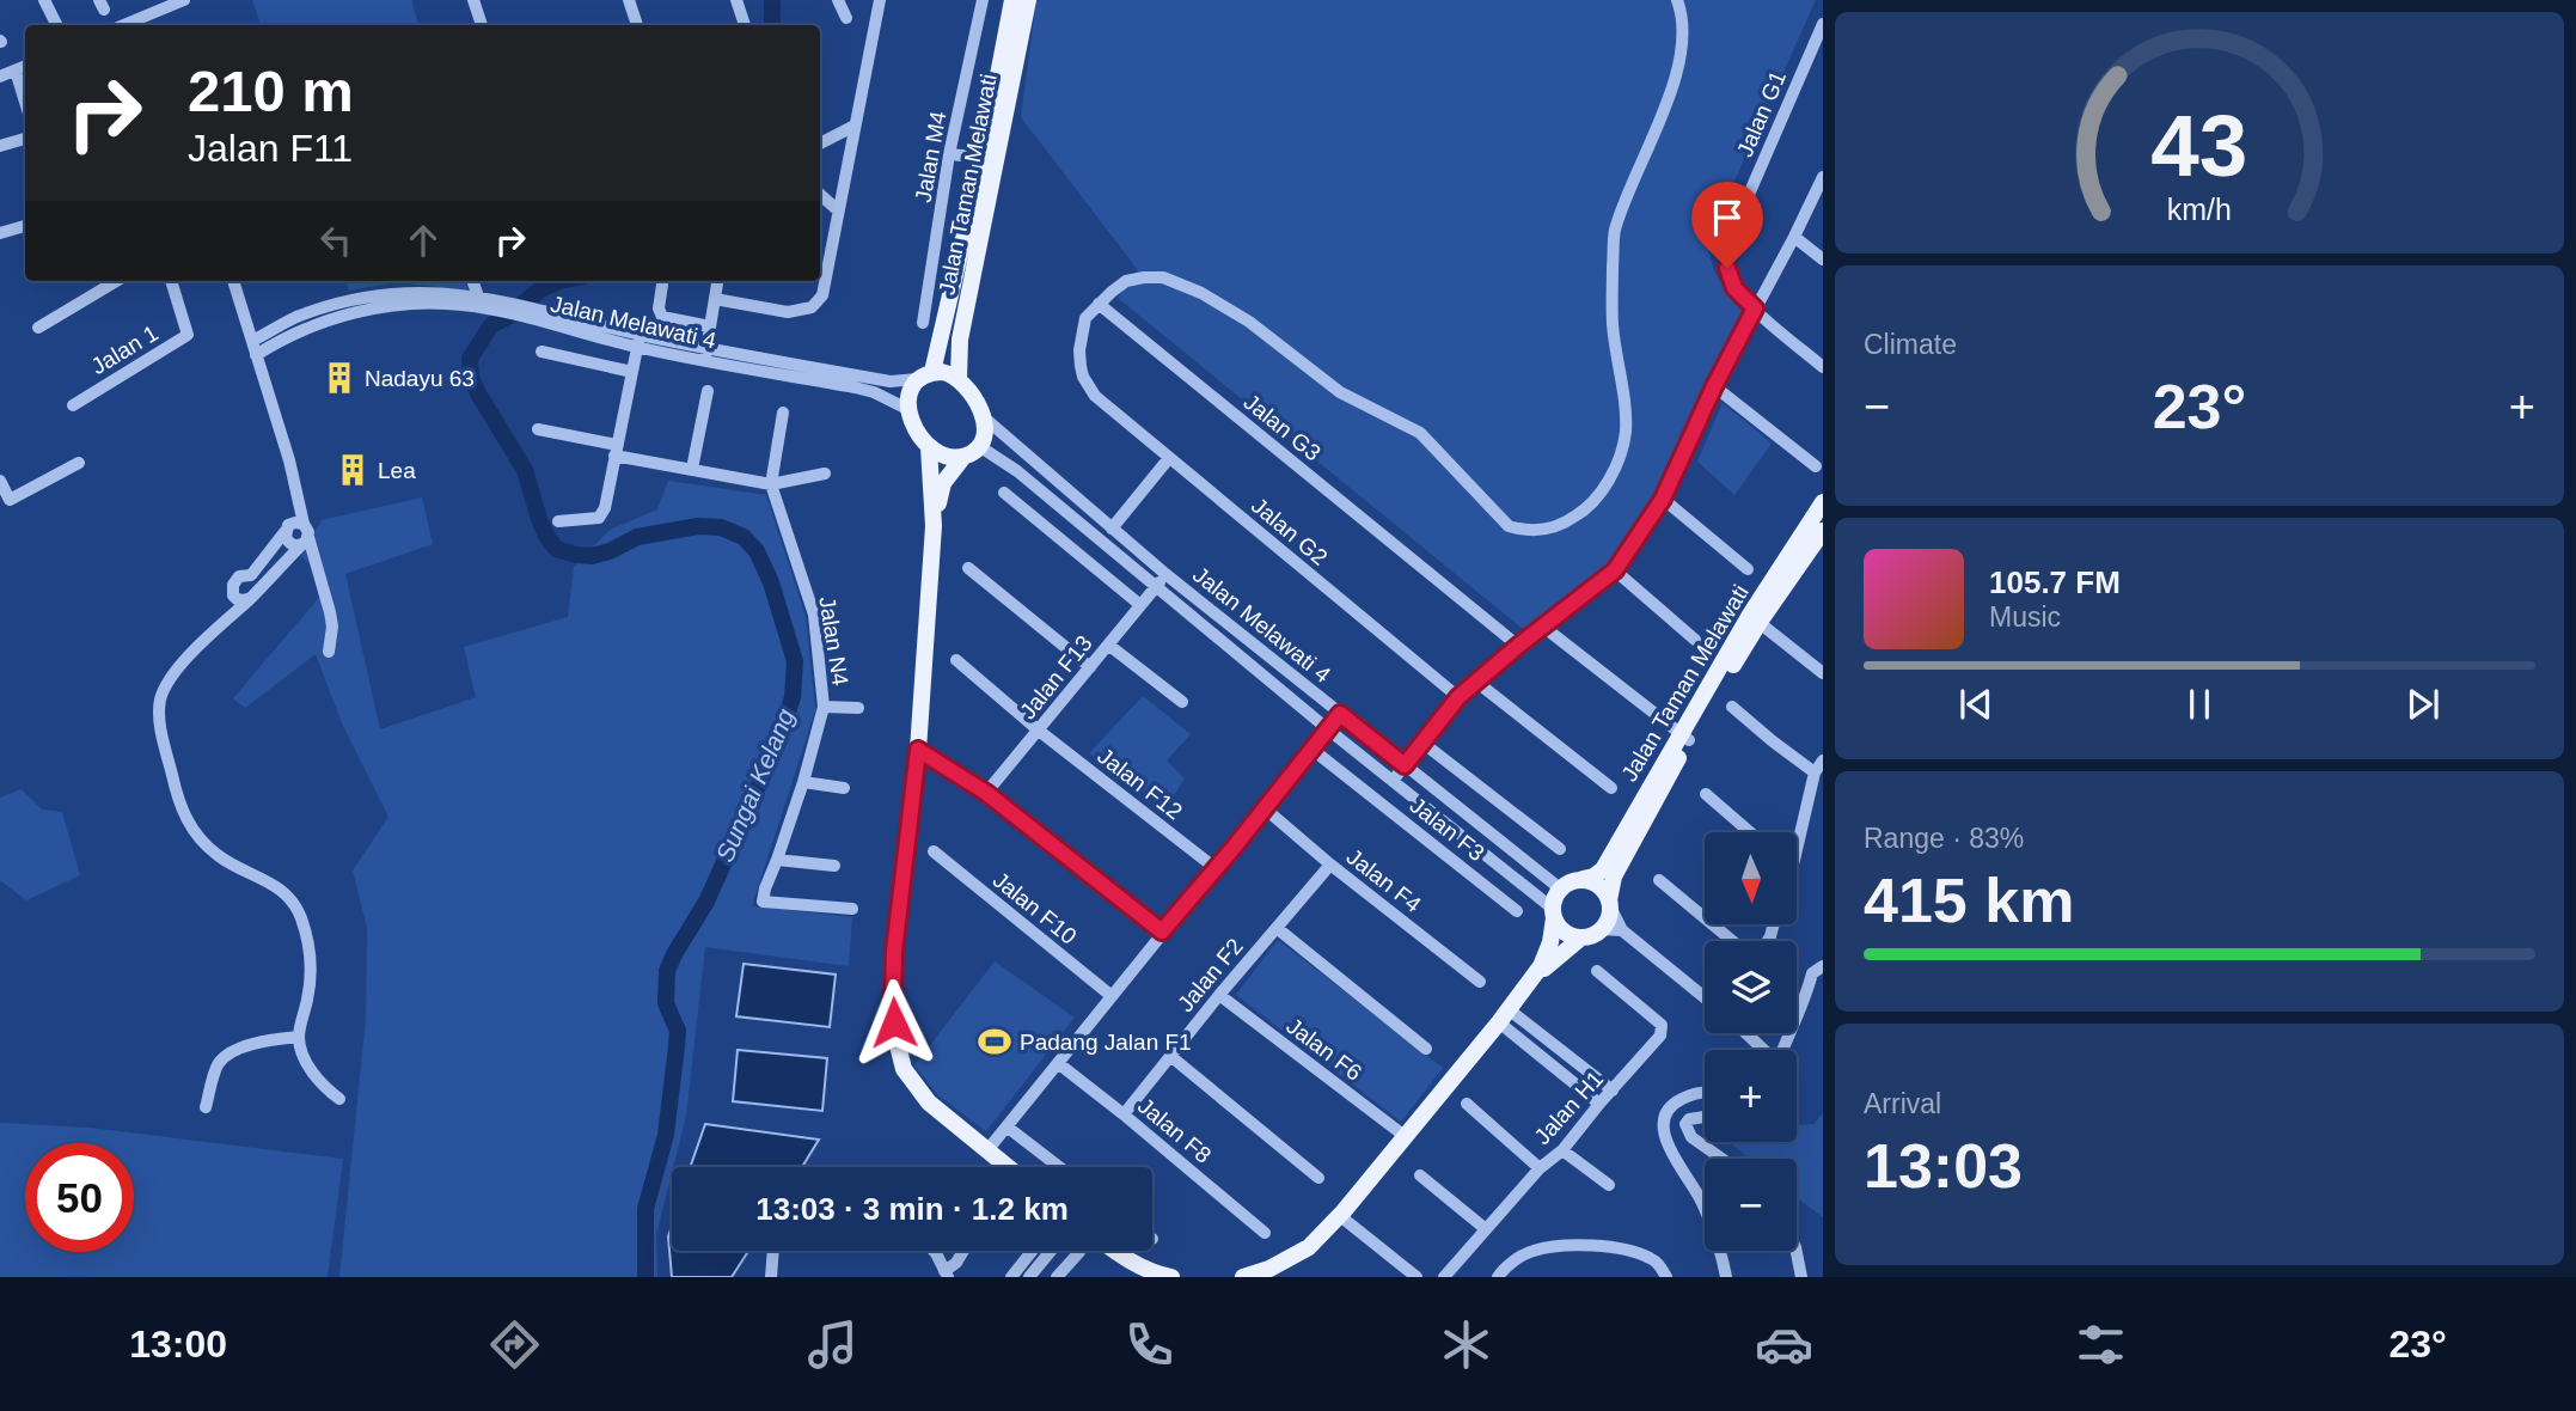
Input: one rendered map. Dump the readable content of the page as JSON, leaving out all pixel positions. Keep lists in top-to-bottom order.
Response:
{
  "streets": {
    "main road": ["Jalan Taman Melawati"],
    "street": [
      "Jalan G1",
      "Jalan M4",
      "Jalan Melawati 4",
      "Jalan 1",
      "Jalan G3",
      "Jalan G2",
      "Jalan N4",
      "Jalan F13",
      "Jalan F12",
      "Jalan F3",
      "Jalan F4",
      "Jalan F10",
      "Jalan F2",
      "Jalan F6",
      "Jalan H1",
      "Jalan F8"
    ]
  },
  "crossings": [
    ["Jalan Taman Melawati", "Jalan Melawati 4"],
    ["Jalan Melawati 4", "Jalan F13"],
    ["Jalan G3", "Jalan G2"],
    ["Jalan F13", "Jalan F12"],
    ["Jalan F4", "Jalan F2"],
    ["Jalan F2", "Jalan F6"],
    ["Jalan F2", "Jalan F8"]
  ],
  "water": ["Sungai Kelang"],
  "places": {
    "building": ["Nadayu 63", "Lea"],
    "sports": ["Padang Jalan F1"]
  },
  "north": "bottom",
  "page": {
    "turn": ["210 m", "Jalan F11"],
    "tile": [
      "Climate",
      ["Range · 83%", "415 km"],
      ["Arrival", "13:03"]
    ],
    "heat": ["−", "23°", "+"],
    "song": ["105.7 FM", "Music"],
    "map_buttons": ["+", "−"],
    "limit": "50",
    "trip": "13:03 · 3 min · 1.2 km",
    "tabs": ["13:00", "23°"],
    "gauge": ["43", "km/h"]
  }
}
